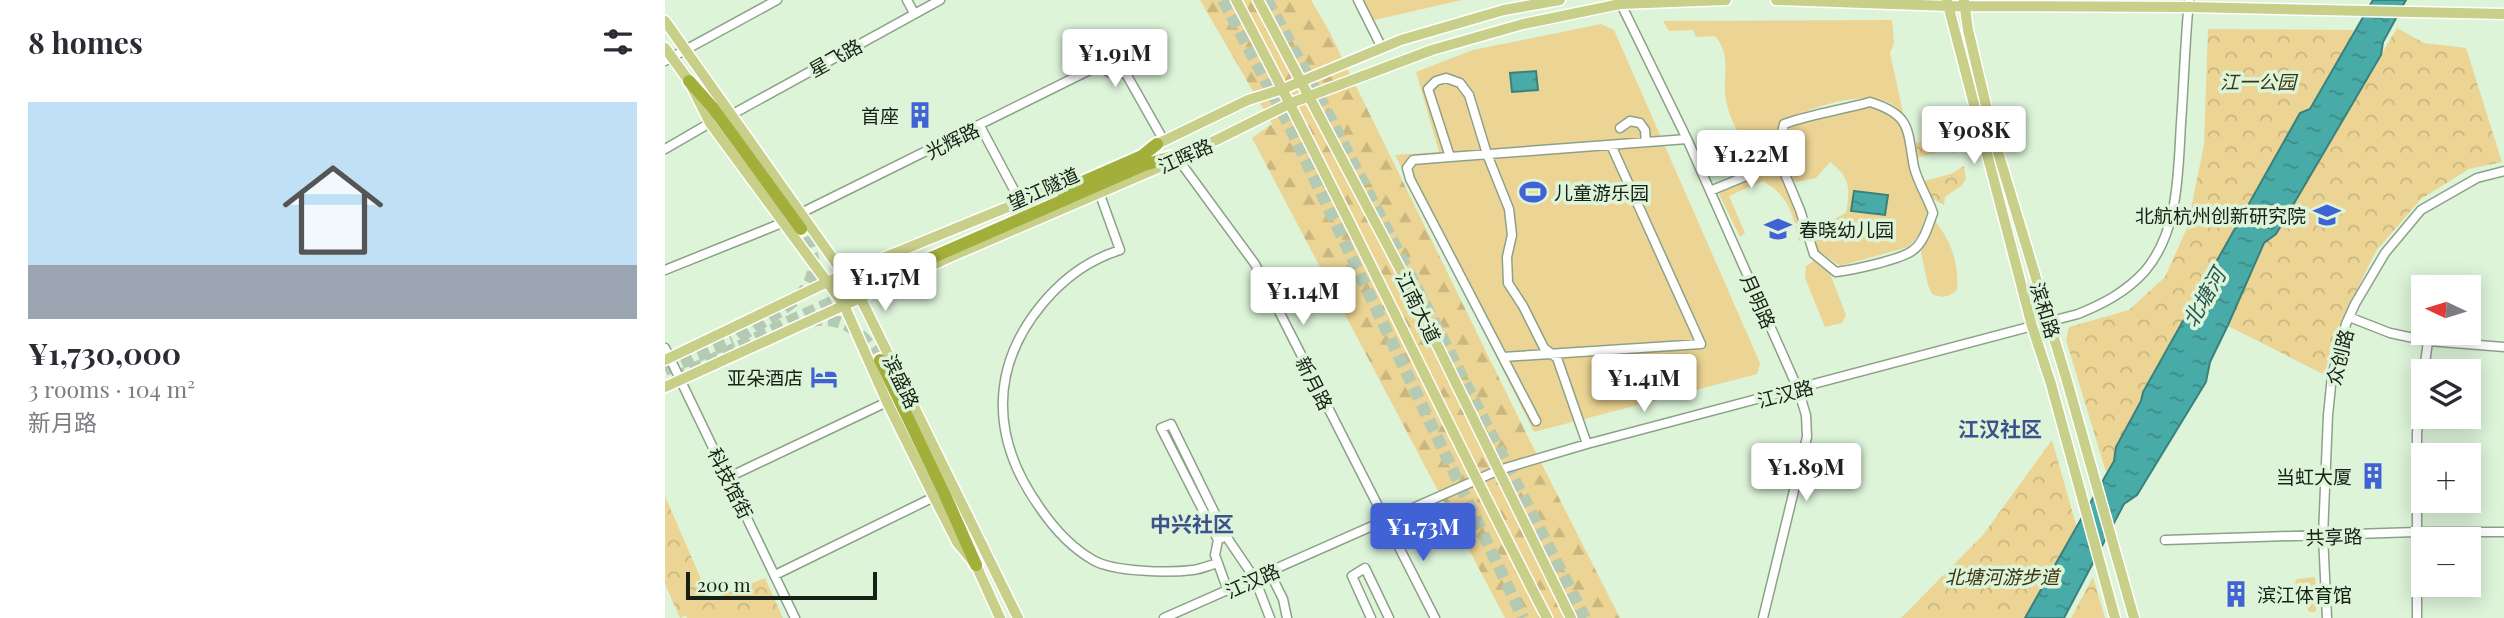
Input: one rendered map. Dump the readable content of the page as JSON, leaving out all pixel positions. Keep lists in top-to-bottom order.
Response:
{
  "streets": {
    "highway": ["望江隧道"],
    "main road": [
      "江晖路",
      "江南大道",
      "滨和路",
      "滨盛路"
    ],
    "street": [
      "星飞路",
      "光辉路",
      "月明路",
      "众创路",
      "新月路",
      "江汉路",
      "科技馆街",
      "共享路"
    ]
  },
  "crossings": [
    ["星飞路", "滨盛路"],
    ["光辉路", "滨盛路"],
    ["江晖路", "望江隧道"],
    ["江晖路", "月明路"],
    ["江晖路", "江南大道"],
    ["江晖路", "滨盛路"],
    ["江晖路", "新月路"],
    ["江晖路", "科技馆街"],
    ["月明路", "江汉路"],
    ["江南大道", "江汉路"],
    ["滨和路", "江汉路"],
    ["众创路", "共享路"],
    ["新月路", "江汉路"]
  ],
  "districts": ["江汉社区", "中兴社区"],
  "water": ["北塘河"],
  "parks": ["江一公园", "北塘河游步道"],
  "places": {
    "building": ["首座", "当虹大厦", "滨江体育馆"],
    "sports": ["儿童游乐园"],
    "school or university": ["北航杭州创新研究院", "春晓幼儿园"],
    "hotel": ["亚朵酒店"]
  },
  "scale_bar": "200 m",
  "north": "left",
  "page": {
    "heading": "8 homes",
    "price": [
      "¥1.91M",
      "¥908K",
      "¥1.22M",
      "¥1.17M",
      "¥1.14M",
      "¥1.41M",
      "¥1.89M",
      "¥1.73M"
    ],
    "list": [
      {
        "name": "¥1,730,000",
        "note": "3 rooms · 104 m² · 新月路"
      }
    ],
    "map_buttons": ["+", "−"],
    "scale": "200 m"
  }
}
